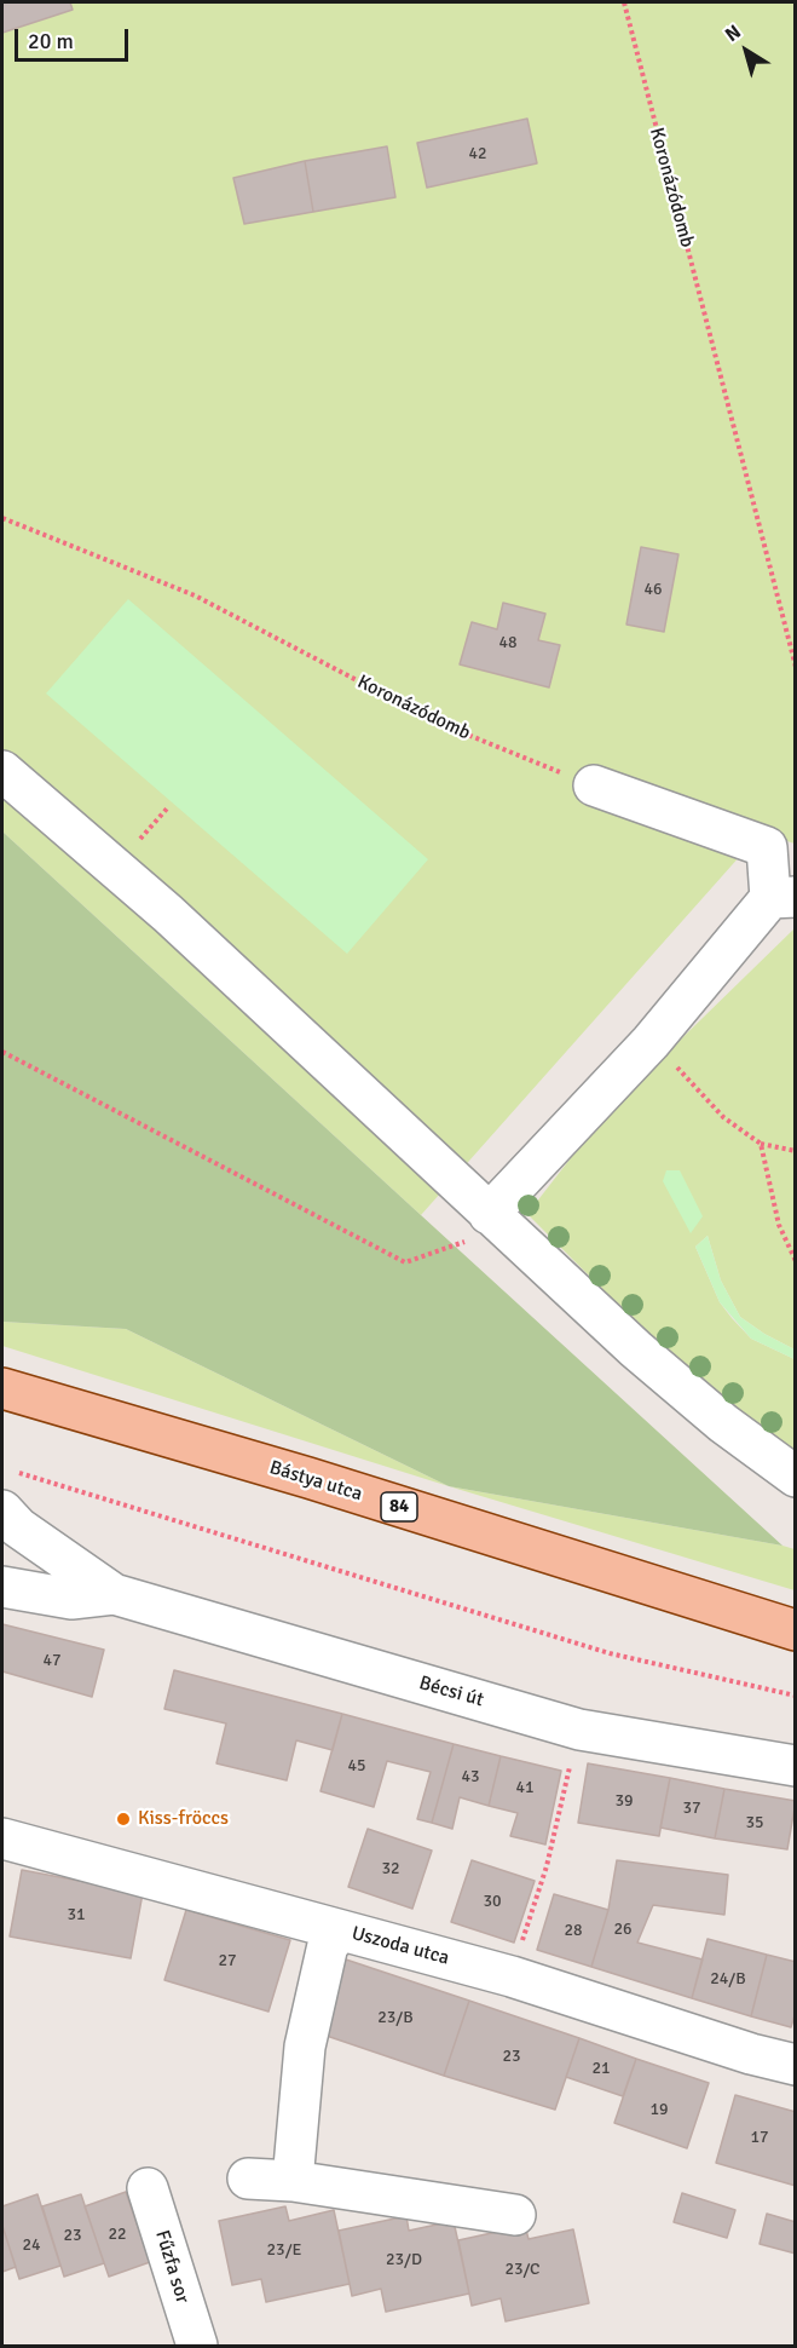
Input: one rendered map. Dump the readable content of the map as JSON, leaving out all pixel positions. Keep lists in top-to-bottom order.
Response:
{
  "streets": {
    "main road": ["Bástya utca", "84"],
    "street": ["Bécsi út", "Uszoda utca", "Fűzfa sor"],
    "path": ["Koronázódomb"]
  },
  "places": ["Kiss-fröccs"],
  "house_numbers": [
    "42",
    "46",
    "48",
    "47",
    "45",
    "43",
    "41",
    "39",
    "37",
    "35",
    "32",
    "30",
    "31",
    "26",
    "28",
    "27",
    "24/B",
    "23/B",
    "23",
    "21",
    "19",
    "17",
    "22",
    "23",
    "24",
    "23/E",
    "23/D",
    "23/C"
  ],
  "scale_bar": "20 m",
  "north": "top left"
}
